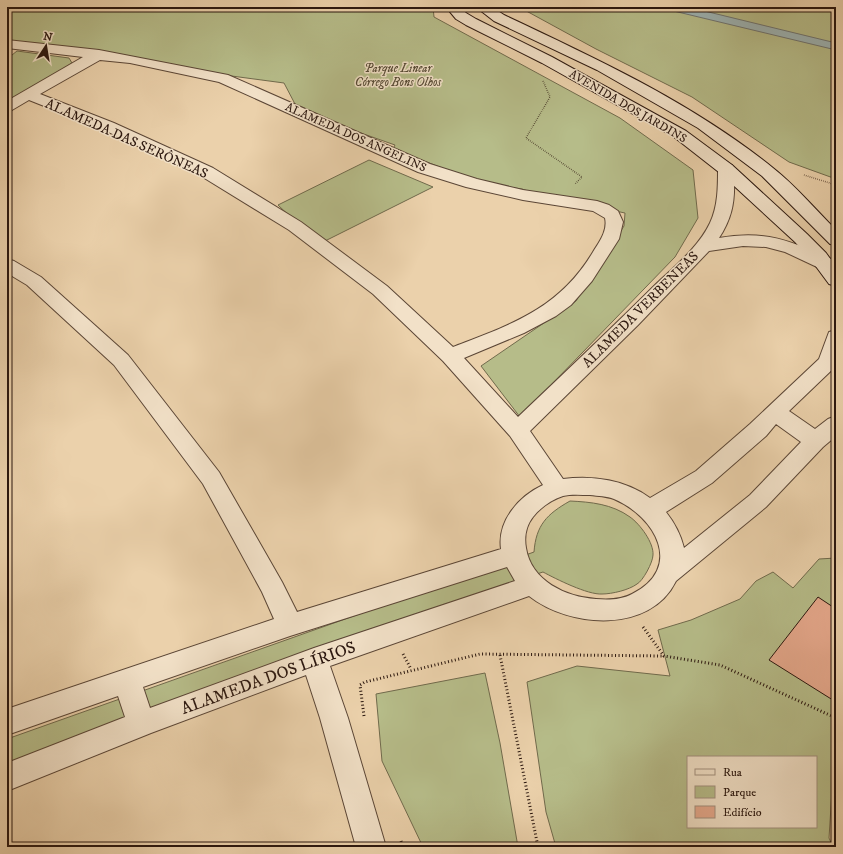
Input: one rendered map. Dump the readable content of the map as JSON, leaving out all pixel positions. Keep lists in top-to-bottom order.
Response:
{
  "streets": {
    "street": [
      "AVENIDA DOS JARDINS",
      "ALAMEDA DOS ANGELINS",
      "ALAMEDA DAS SERÔNEAS",
      "ALAMEDA VERBENEAS",
      "ALAMEDA DOS LÍRIOS"
    ]
  },
  "crossings": [
    ["AVENIDA DOS JARDINS", "ALAMEDA VERBENEAS"],
    ["ALAMEDA DOS ANGELINS", "ALAMEDA DAS SERÔNEAS"],
    ["ALAMEDA DAS SERÔNEAS", "ALAMEDA VERBENEAS"],
    ["ALAMEDA DAS SERÔNEAS", "ALAMEDA DOS LÍRIOS"]
  ],
  "parks": ["Parque Linear Córrego Bons Olhos"],
  "legend": ["Rua", "Parque", "Edifício"],
  "north": "top"
}
